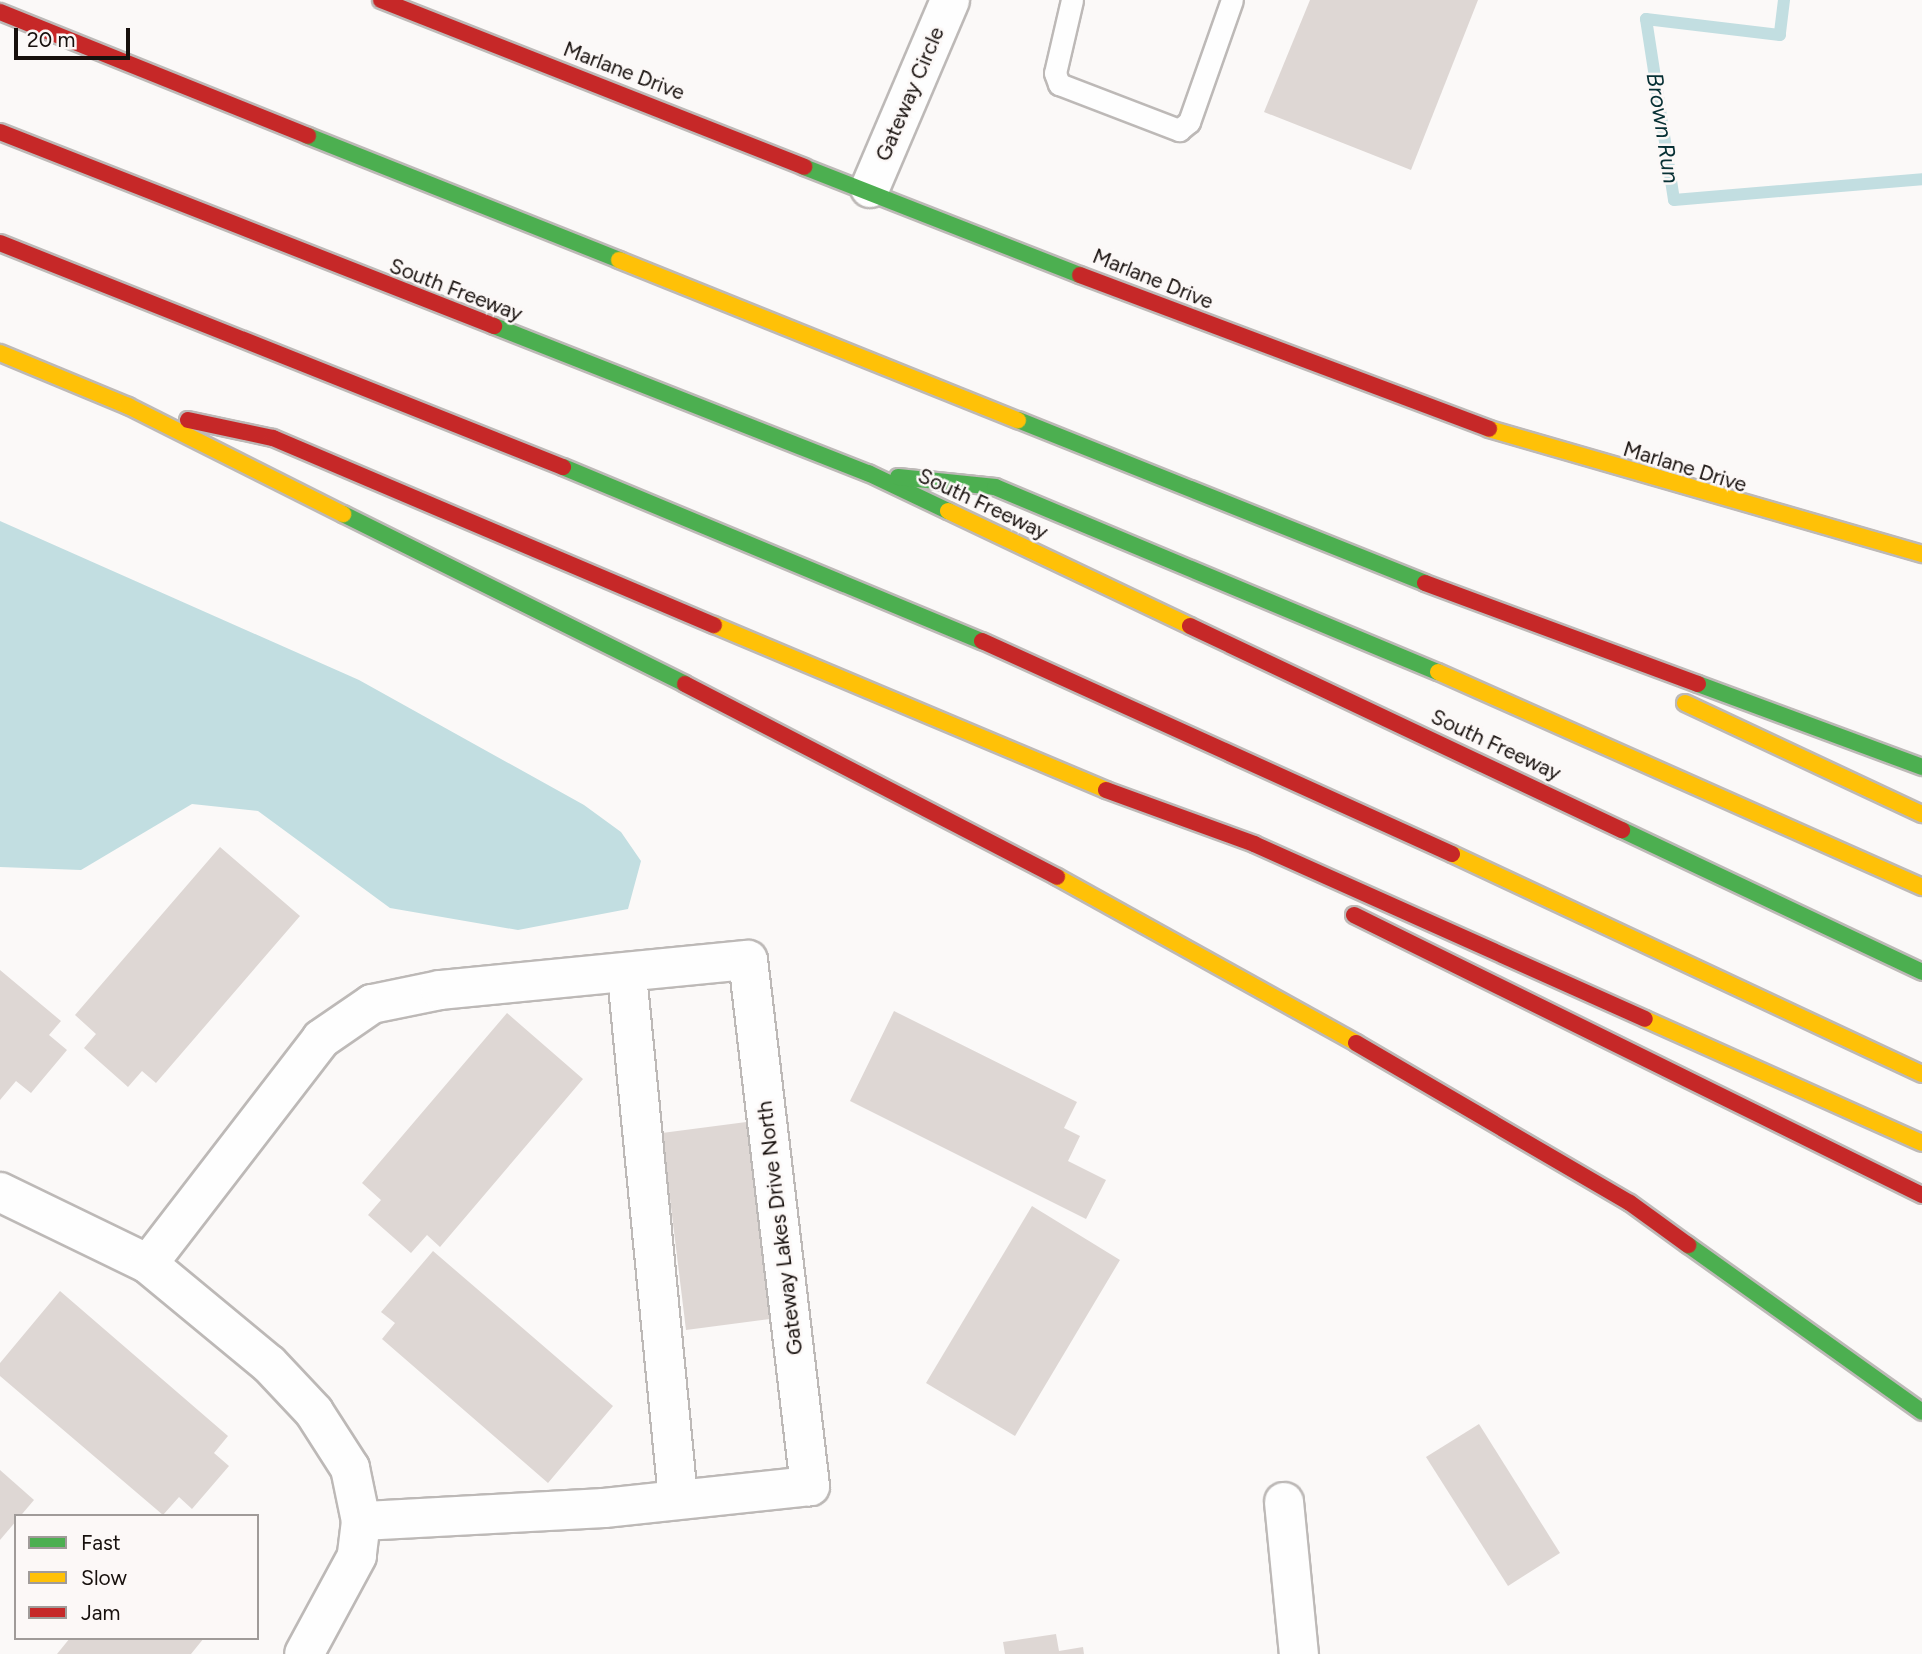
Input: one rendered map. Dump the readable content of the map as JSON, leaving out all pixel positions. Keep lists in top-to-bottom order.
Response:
{
  "streets": {
    "main road": ["Marlane Drive", "South Freeway"],
    "street": ["Gateway Circle", "Gateway Lakes Drive North"]
  },
  "crossings": [
    ["Marlane Drive", "Gateway Circle"]
  ],
  "water": ["Brown Run"],
  "legend": ["Fast", "Slow", "Jam"],
  "scale_bar": "20 m"
}
